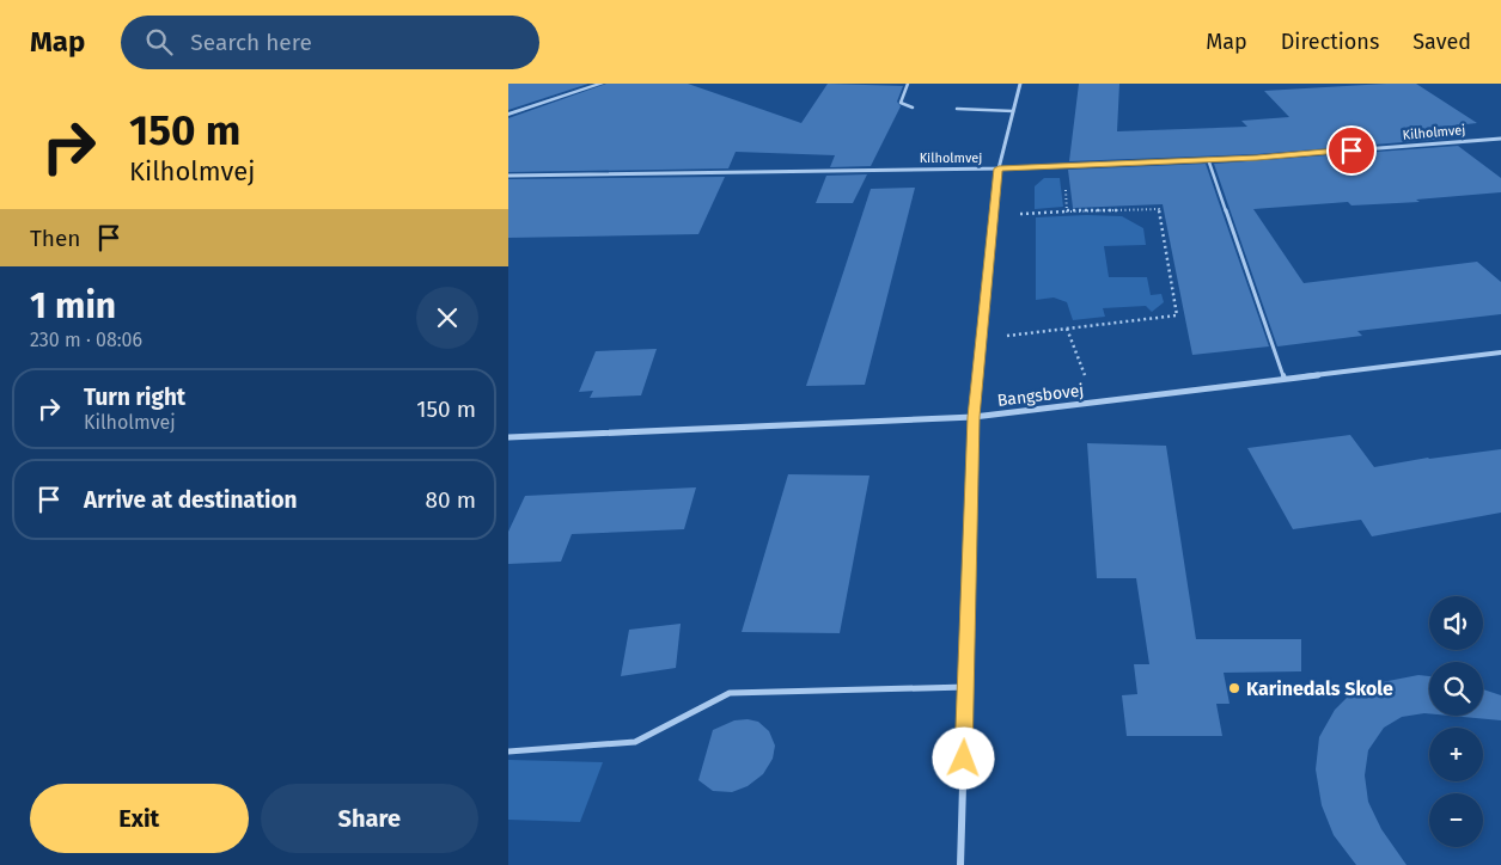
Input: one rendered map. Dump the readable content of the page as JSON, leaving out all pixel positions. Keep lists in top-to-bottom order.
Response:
{
  "streets": {
    "street": ["Kilholmvej", "Bangsbovej"]
  },
  "places": ["Karinedals Skole"],
  "page": {
    "header": "Map",
    "search": "Search here",
    "nav": ["Map", "Directions", "Saved"],
    "turn": ["150 m", "Kilholmvej"],
    "then": "Then",
    "heading": ["1 min", "230 m · 08:06"],
    "list": [
      {
        "name": "Turn right",
        "note": "Kilholmvej",
        "value": "150 m"
      },
      {
        "name": "Arrive at destination",
        "value": "80 m"
      }
    ],
    "map_buttons": ["+", "−"],
    "buttons": ["Exit", "Share"]
  }
}
